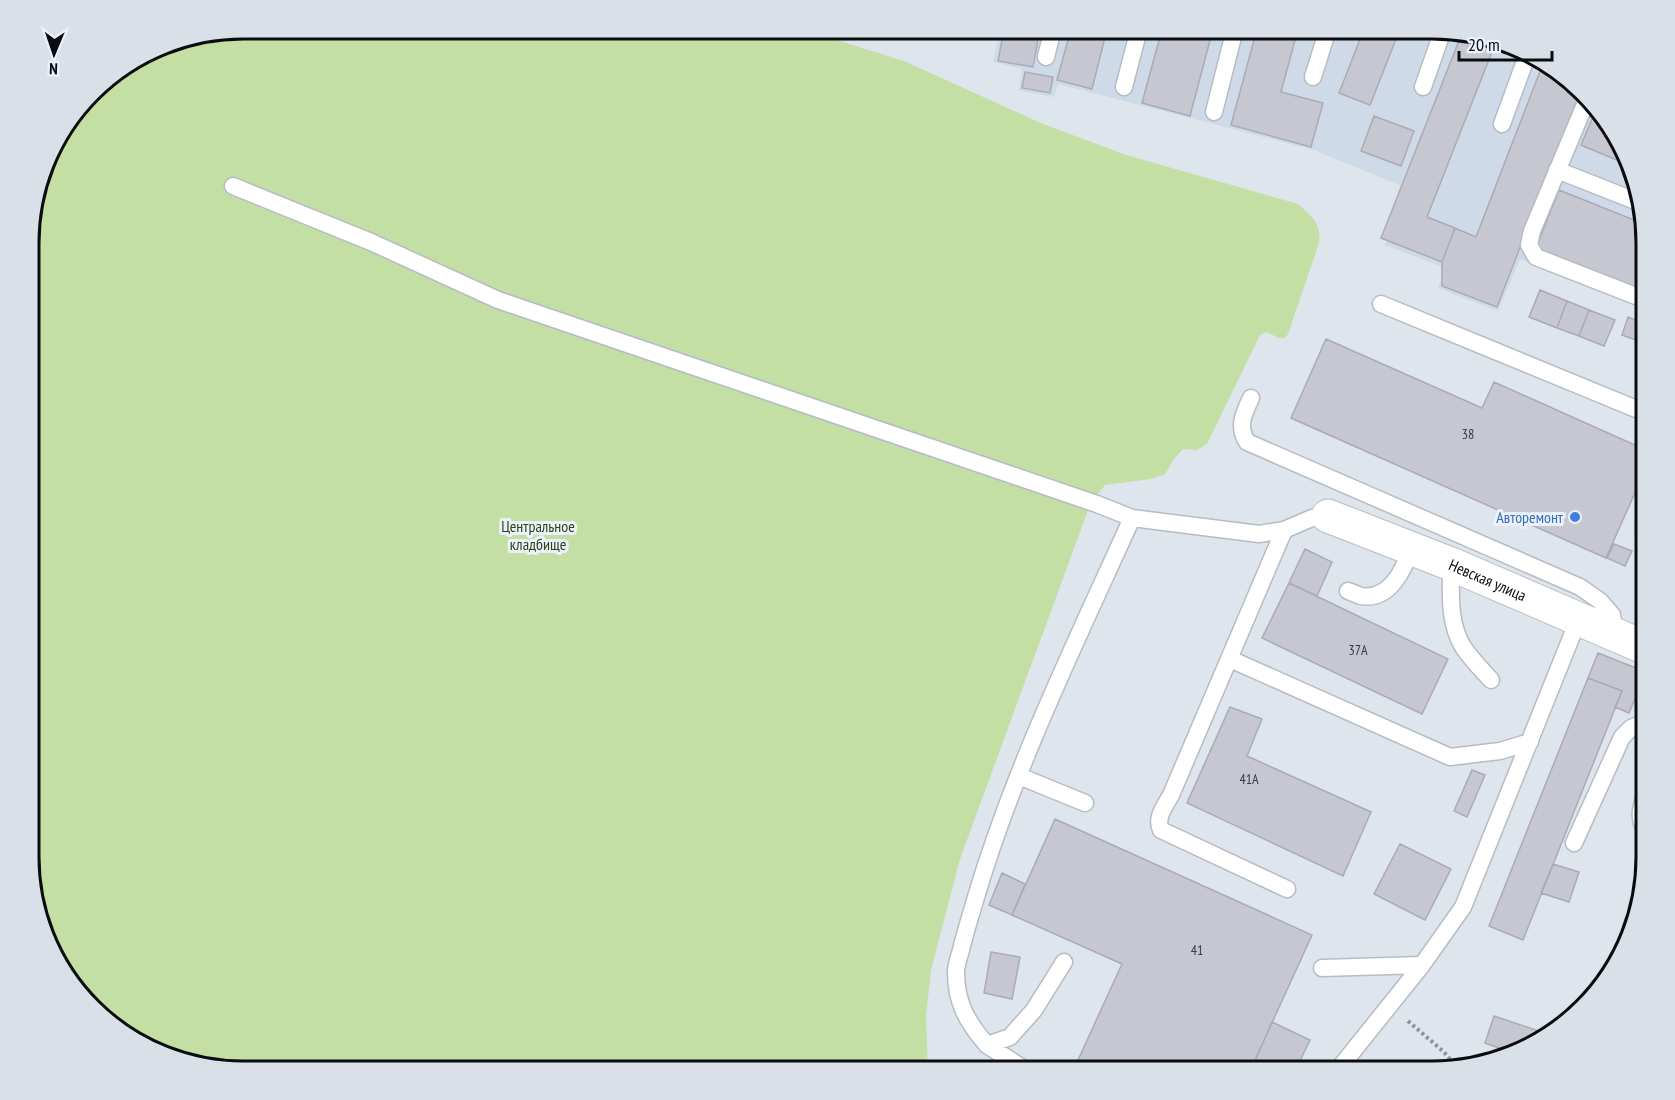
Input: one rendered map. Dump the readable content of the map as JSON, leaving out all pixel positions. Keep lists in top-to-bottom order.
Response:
{
  "streets": {
    "street": ["Невская улица"]
  },
  "parks": ["Центральное кладбище"],
  "places": ["Авторемонт"],
  "house_numbers": [
    "38",
    "37А",
    "41А",
    "41"
  ],
  "scale_bar": "20 m",
  "north": "bottom"
}
